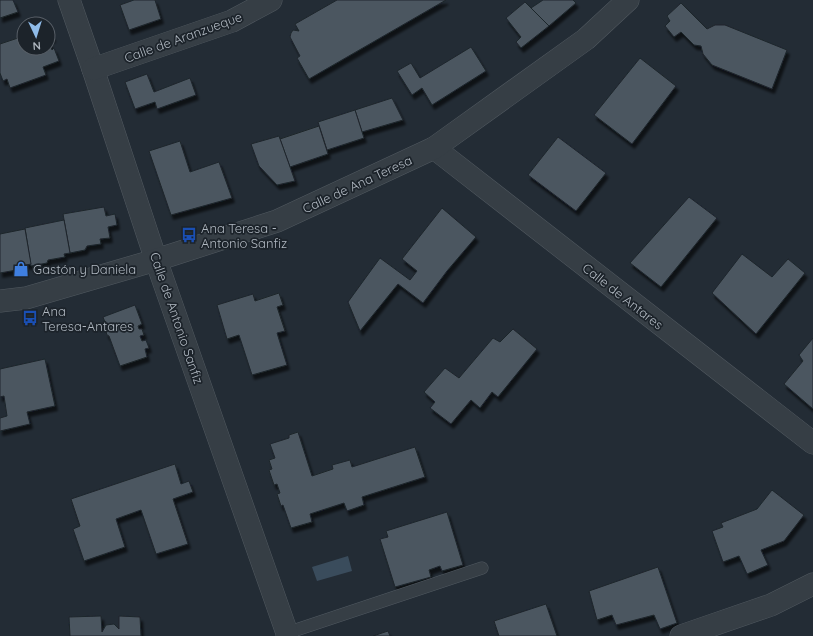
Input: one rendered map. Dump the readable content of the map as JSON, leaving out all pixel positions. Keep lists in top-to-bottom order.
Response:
{
  "streets": {
    "street": [
      "Calle de Aranzueque",
      "Calle de Ana Teresa",
      "Calle de Antares",
      "Calle de Antonio Sanfiz"
    ]
  },
  "crossings": [
    ["Calle de Aranzueque", "Calle de Antonio Sanfiz"],
    ["Calle de Ana Teresa", "Calle de Antares"],
    ["Calle de Ana Teresa", "Calle de Antonio Sanfiz"]
  ],
  "places": {
    "bus stop": ["Ana Teresa - Antonio Sanfiz", "Ana Teresa-Antares"],
    "shop": ["Gastón y Daniela"]
  },
  "north": "bottom"
}
